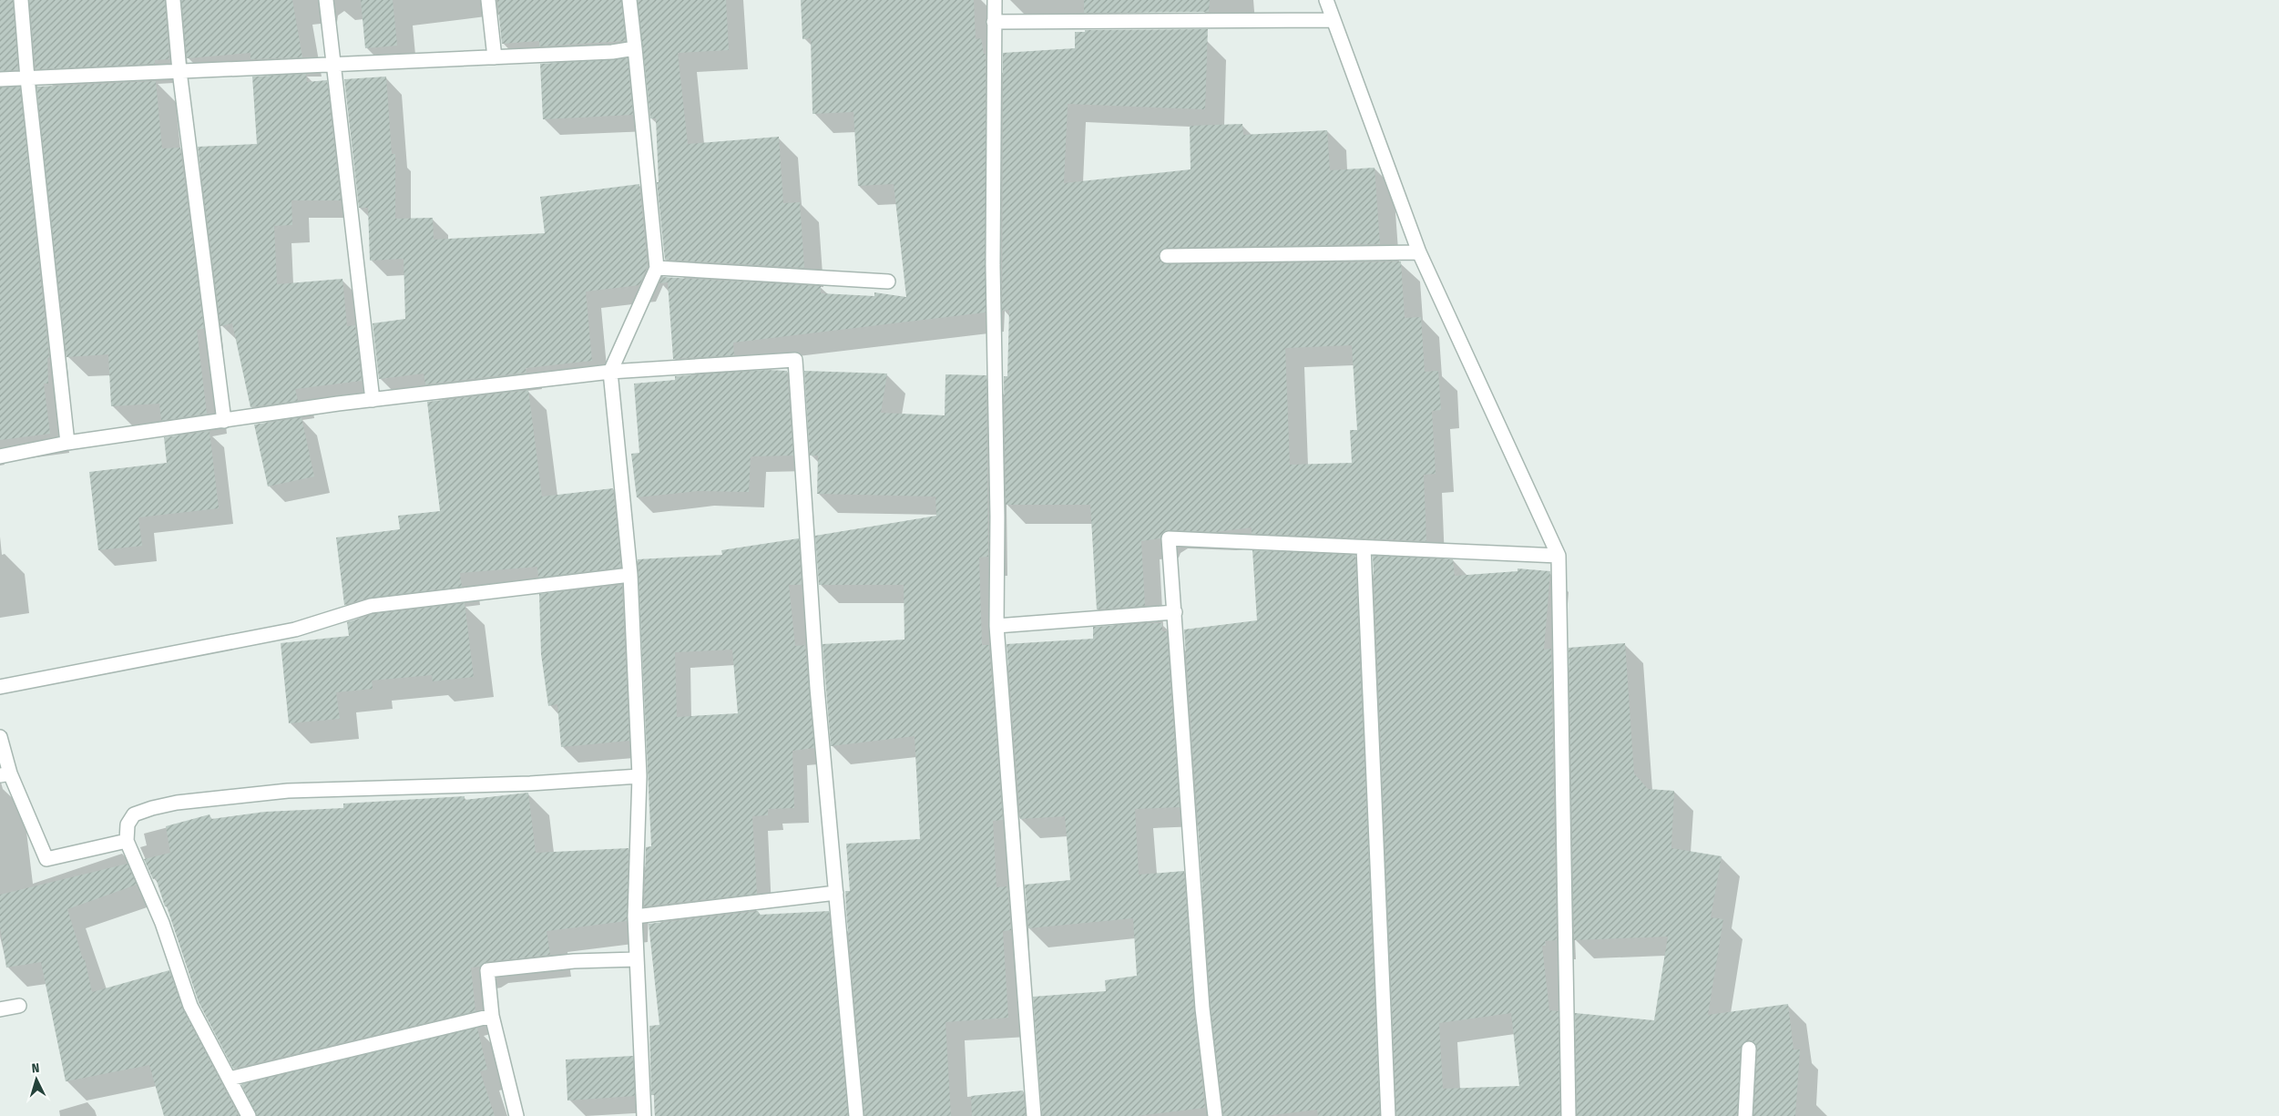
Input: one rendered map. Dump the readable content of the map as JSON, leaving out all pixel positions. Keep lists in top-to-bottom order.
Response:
{
  "north": "top"
}
